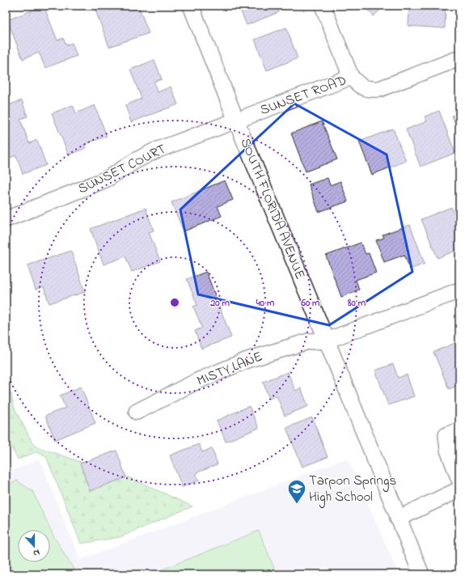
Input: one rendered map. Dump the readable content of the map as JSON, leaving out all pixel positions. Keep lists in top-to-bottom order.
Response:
{
  "streets": {
    "street": [
      "SUNSET ROAD",
      "SUNSET COURT",
      "SOUTH FLORIDA AVENUE",
      "MISTY LANE"
    ]
  },
  "crossings": [
    ["SUNSET ROAD", "SUNSET COURT"],
    ["SUNSET ROAD", "SOUTH FLORIDA AVENUE"],
    ["SUNSET COURT", "SOUTH FLORIDA AVENUE"],
    ["SOUTH FLORIDA AVENUE", "MISTY LANE"]
  ],
  "places": {
    "school or university": ["Tarpon Springs High School"]
  },
  "north": "bottom",
  "rings": [
    "20 m",
    "40 m",
    "60 m",
    "80 m"
  ]
}
